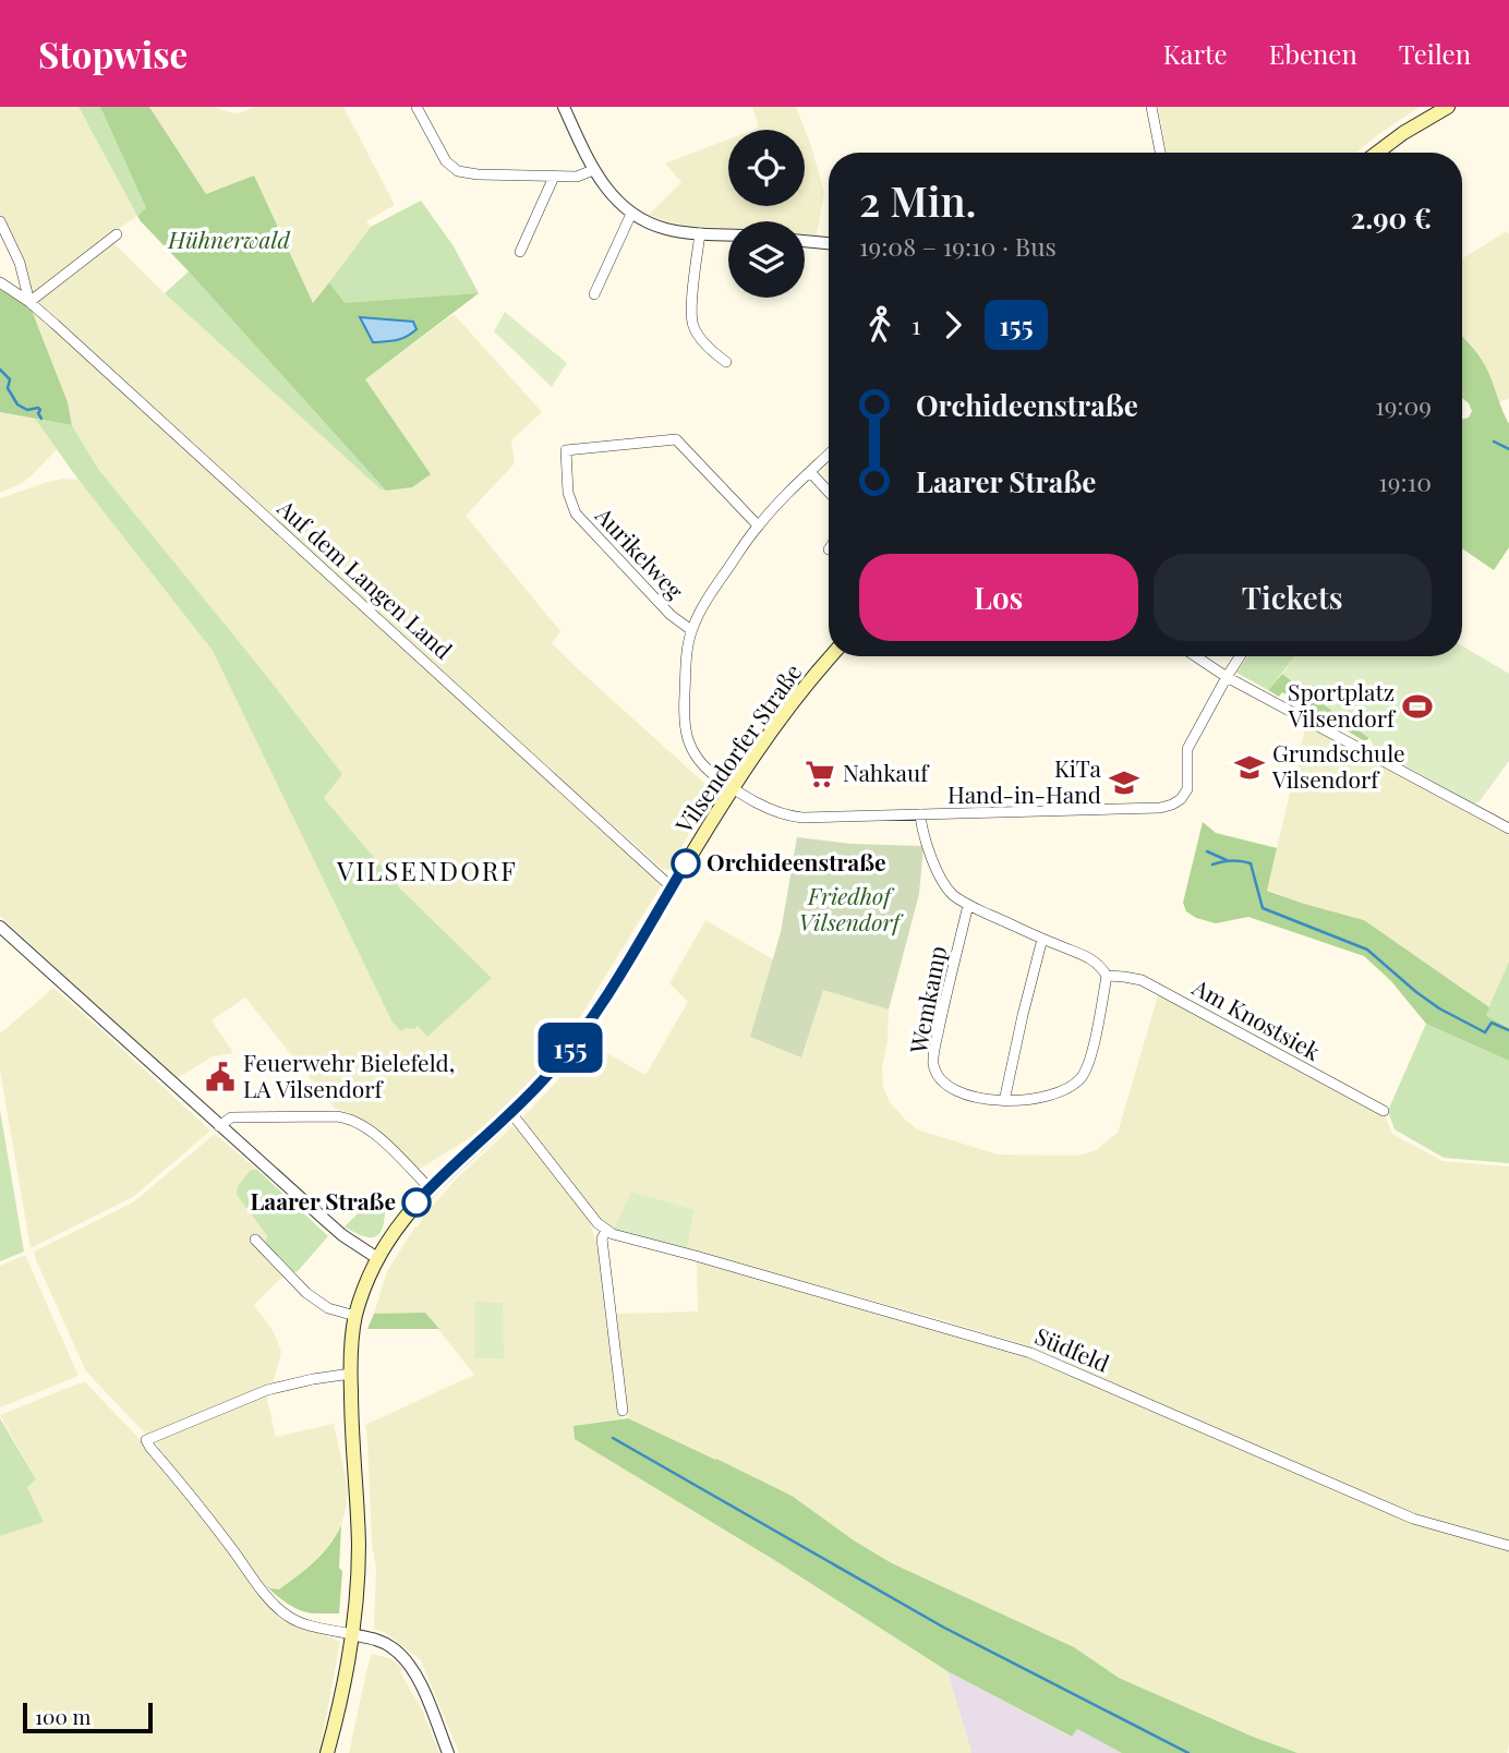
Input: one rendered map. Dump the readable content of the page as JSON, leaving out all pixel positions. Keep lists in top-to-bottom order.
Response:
{
  "streets": {
    "main road": ["Vilsendorfer Straße"],
    "street": [
      "Aurikelweg",
      "Auf dem Langen Land",
      "Wemkamp",
      "Am Knostsiek",
      "Südfeld"
    ]
  },
  "crossings": [
    ["Auf dem Langen Land", "Vilsendorfer Straße"],
    ["Wemkamp", "Am Knostsiek"]
  ],
  "districts": ["VILSENDORF"],
  "parks": ["Hühnerwald", "Friedhof Vilsendorf"],
  "places": {
    "sports": ["Sportplatz Vilsendorf"],
    "school or university": ["Grundschule Vilsendorf", "KiTa Hand-in-Hand"],
    "supermarket": ["Nahkauf"],
    "other": ["Orchideenstraße", "Laarer Straße"],
    "public building": ["Feuerwehr Bielefeld, LA Vilsendorf"]
  },
  "lines": ["bus line 155"],
  "scale_bar": "100 m",
  "page": {
    "header": "Stopwise",
    "nav": ["Karte", "Ebenen", "Teilen"],
    "on_map": "155",
    "heading": ["2 Min.", "19:08 – 19:10 · Bus", "2.90 €"],
    "legs": ["1", "155"],
    "list": [
      {
        "name": "Orchideenstraße",
        "value": "19:09"
      },
      {
        "name": "Laarer Straße",
        "value": "19:10"
      }
    ],
    "buttons": ["Los", "Tickets"],
    "scale": "100 m"
  }
}
